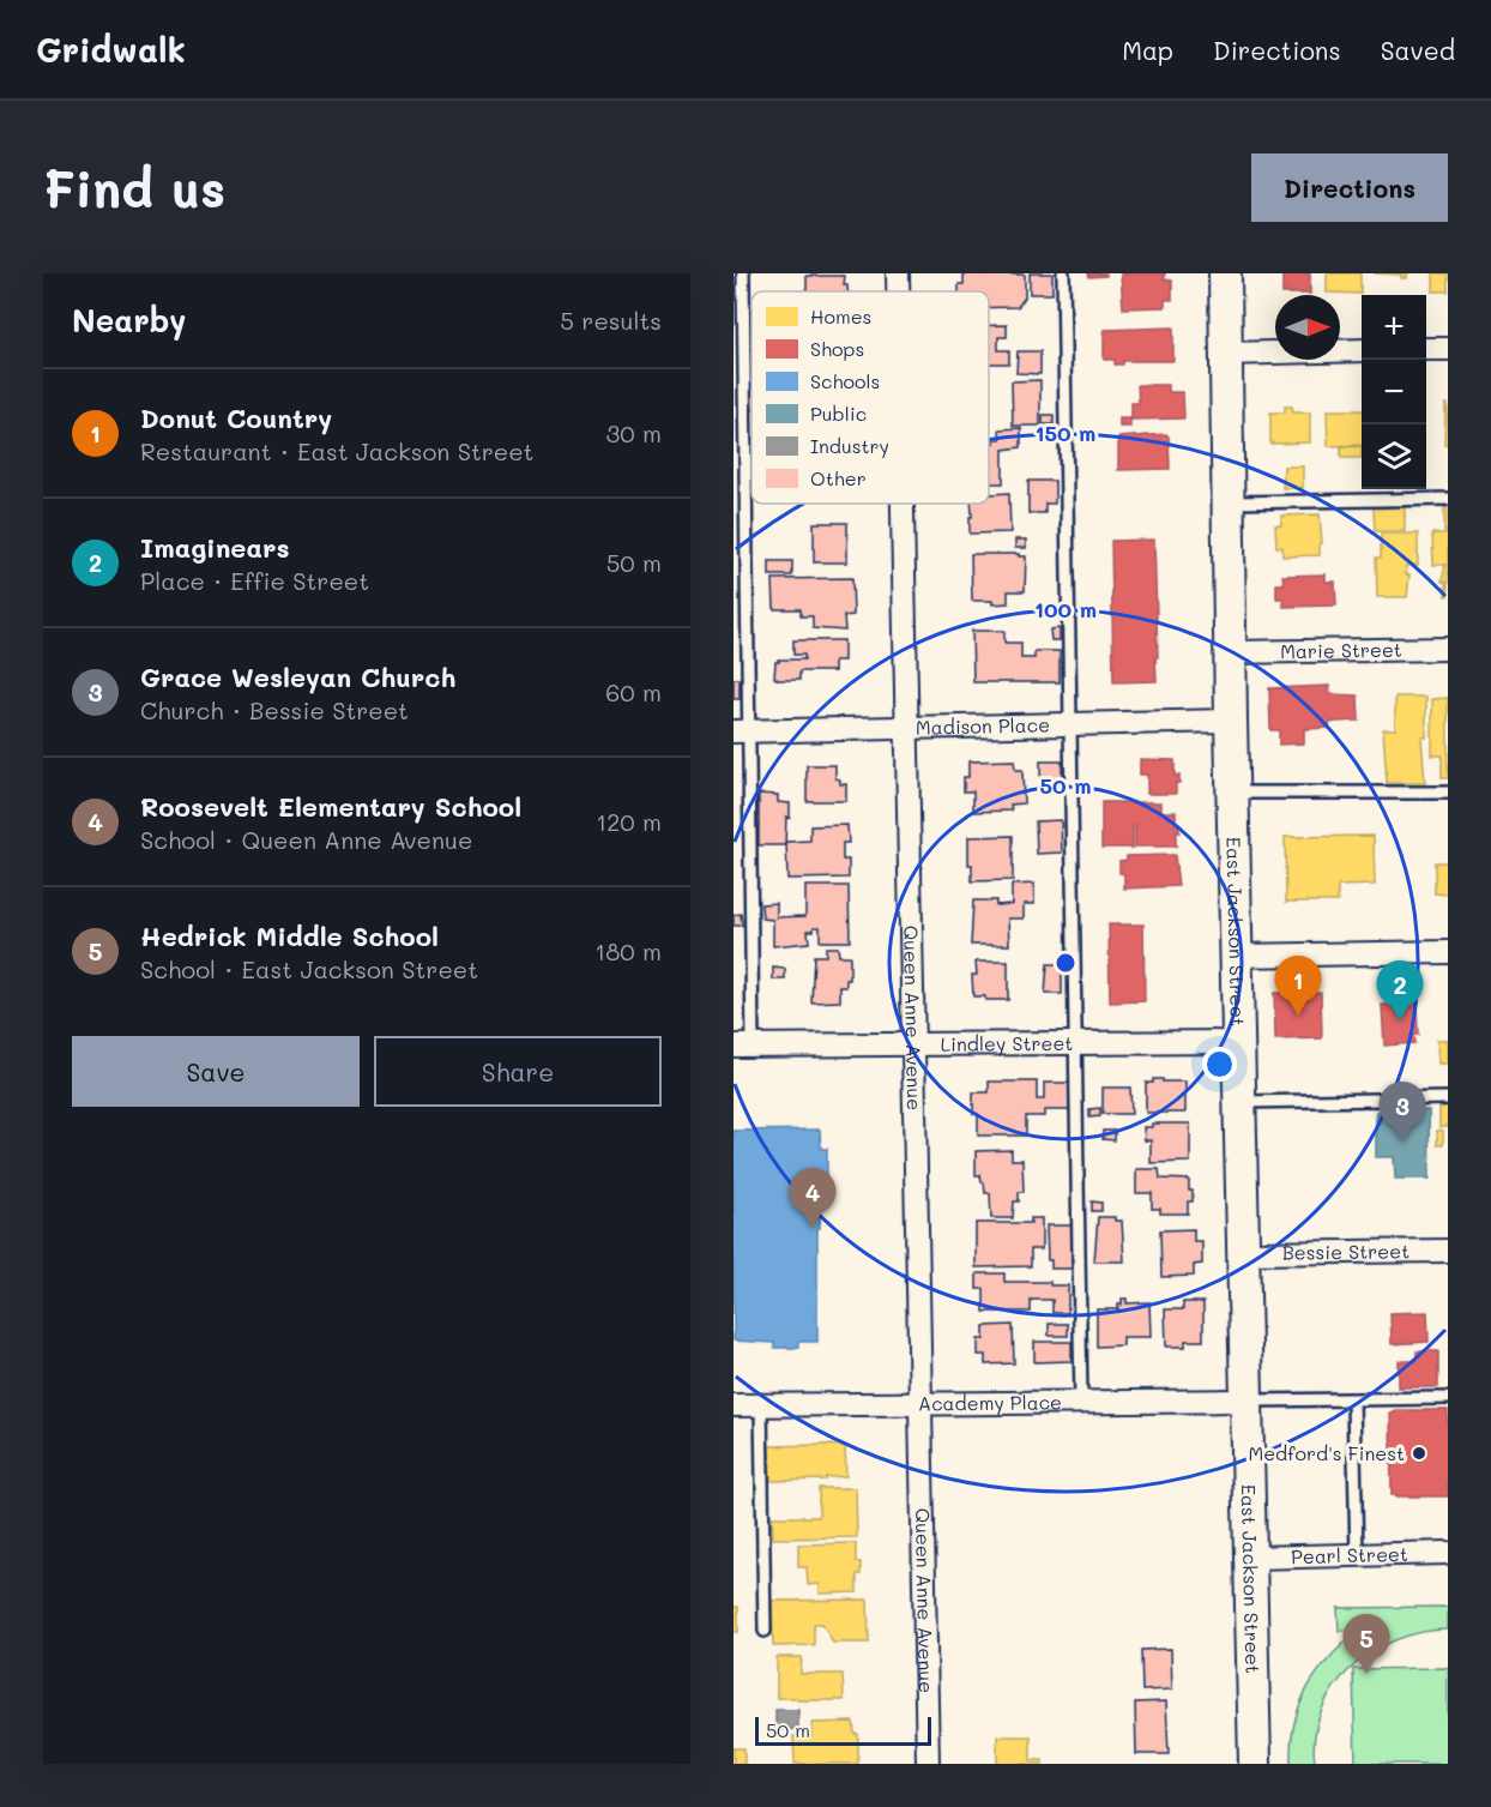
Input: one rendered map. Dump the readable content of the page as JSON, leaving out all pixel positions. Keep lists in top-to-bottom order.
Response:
{
  "streets": {
    "street": [
      "Marie Street",
      "Madison Place",
      "East Jackson Street",
      "Queen Anne Avenue",
      "Lindley Street",
      "Bessie Street",
      "Academy Place",
      "Pearl Street"
    ]
  },
  "crossings": [
    ["Marie Street", "East Jackson Street"],
    ["Madison Place", "East Jackson Street"],
    ["Madison Place", "Queen Anne Avenue"],
    ["East Jackson Street", "Lindley Street"],
    ["East Jackson Street", "Bessie Street"],
    ["East Jackson Street", "Academy Place"],
    ["East Jackson Street", "Pearl Street"],
    ["Queen Anne Avenue", "Lindley Street"],
    ["Queen Anne Avenue", "Academy Place"]
  ],
  "places": ["Medford's Finest"],
  "legend": [
    "Homes",
    "Shops",
    "Schools",
    "Public",
    "Industry",
    "Other"
  ],
  "scale_bar": "50 m",
  "north": "right",
  "page": {
    "header": "Gridwalk",
    "nav": ["Map", "Directions", "Saved"],
    "buttons": [
      "Directions",
      ["Save", "Share"]
    ],
    "title": "Find us",
    "heading": ["Nearby", "5 results"],
    "map_buttons": ["+", "−"],
    "list": [
      {
        "mark": "1",
        "name": "Donut Country",
        "note": "Restaurant · East Jackson Street",
        "value": "30 m"
      },
      {
        "mark": "2",
        "name": "Imaginears",
        "note": "Place · Effie Street",
        "value": "50 m"
      },
      {
        "mark": "3",
        "name": "Grace Wesleyan Church",
        "note": "Church · Bessie Street",
        "value": "60 m"
      },
      {
        "mark": "4",
        "name": "Roosevelt Elementary School",
        "note": "School · Queen Anne Avenue",
        "value": "120 m"
      },
      {
        "mark": "5",
        "name": "Hedrick Middle School",
        "note": "School · East Jackson Street",
        "value": "180 m"
      }
    ],
    "pins": [
      "1",
      "2",
      "3",
      "4",
      "5"
    ],
    "scale": "50 m"
  },
  "rings": ["150 m", "100 m", "50 m"]
}
